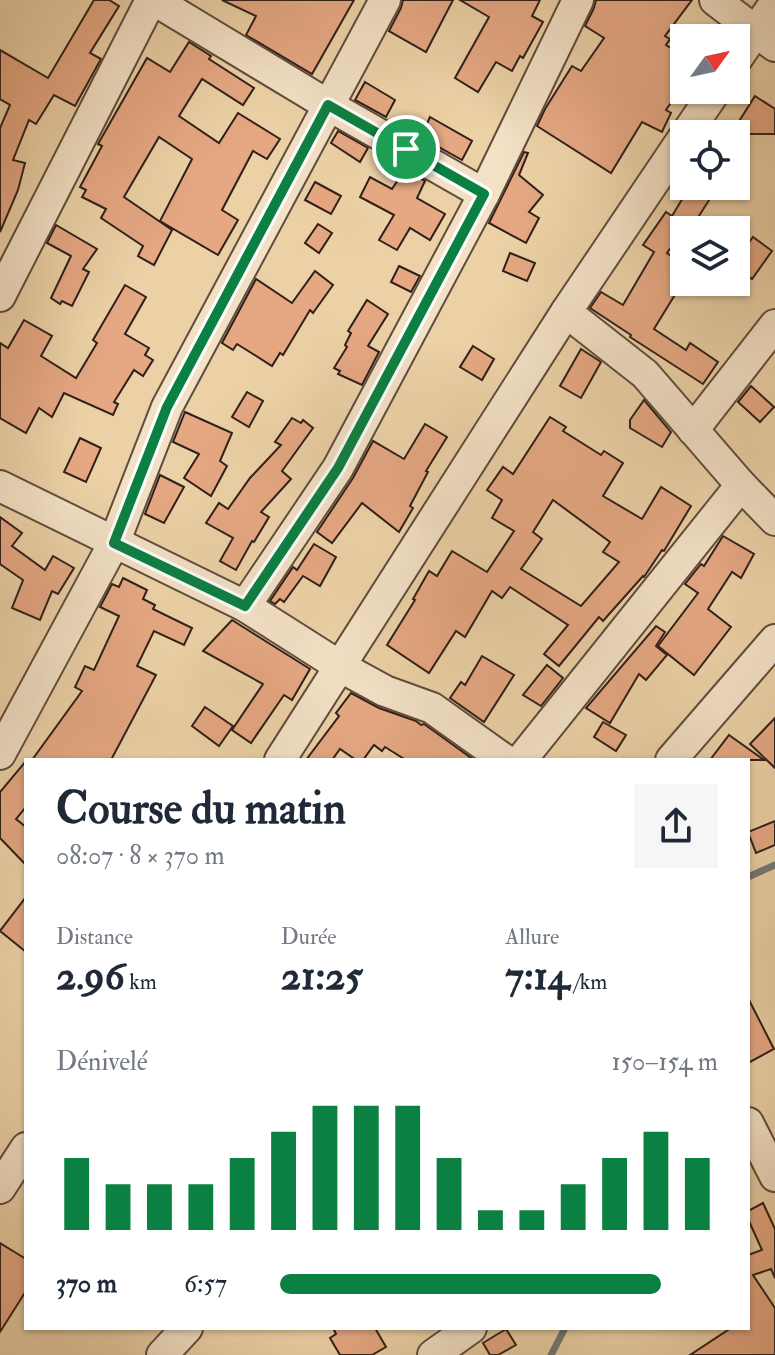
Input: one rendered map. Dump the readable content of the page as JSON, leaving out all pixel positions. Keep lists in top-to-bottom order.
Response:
{
  "north": "top right",
  "page": {
    "heading": ["Course du matin", "08:07 · 8 × 370 m"],
    "stats": [
      ["Distance", "2.96 km"],
      ["Durée", "21:25"],
      ["Allure", "7:14 /km"]
    ],
    "chart": ["Dénivelé", "150–154 m"],
    "list": [
      {
        "name": "370 m",
        "note": "6:57"
      }
    ]
  }
}
